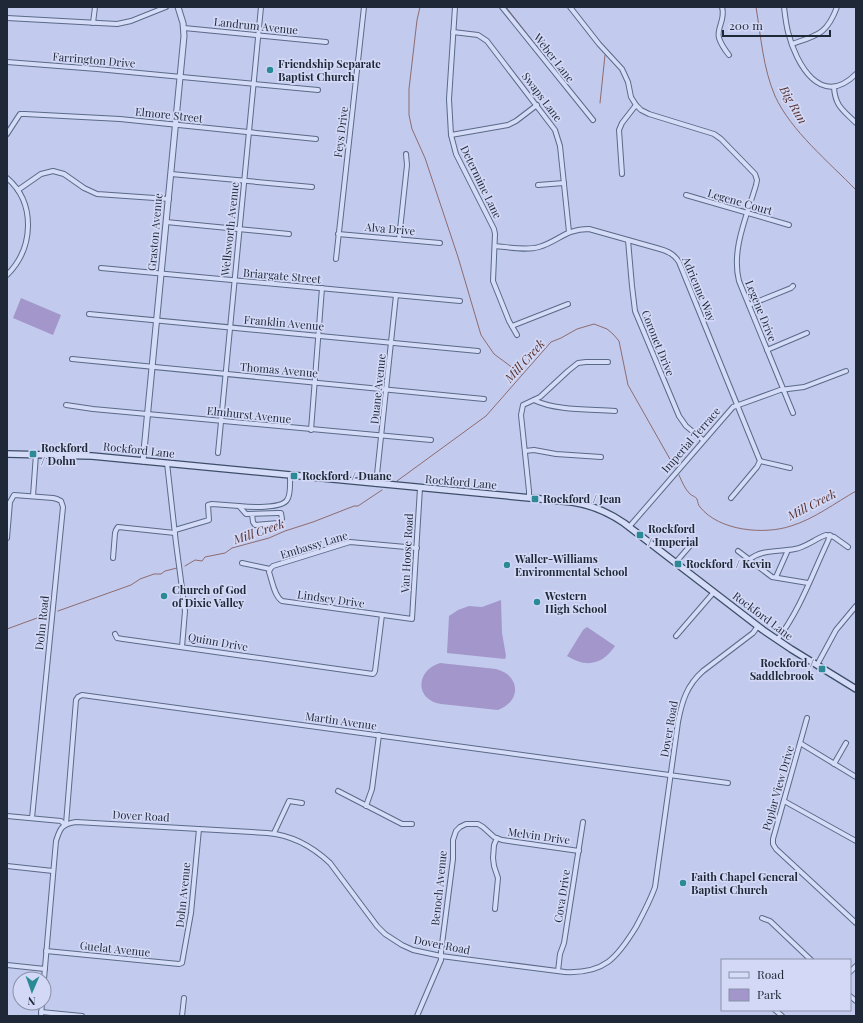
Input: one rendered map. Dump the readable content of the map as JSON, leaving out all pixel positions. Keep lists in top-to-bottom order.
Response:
{
  "streets": {
    "main road": ["Rockford Lane"],
    "street": [
      "Landrum Avenue",
      "Weber Lane",
      "Farrington Drive",
      "Swaps Lane",
      "Elmore Street",
      "Feys Drive",
      "Determine Lane",
      "Legene Court",
      "Wellsworth Avenue",
      "Alva Drive",
      "Graston Avenue",
      "Briargate Street",
      "Adrienne Way",
      "Legene Drive",
      "Franklin Avenue",
      "Coronet Drive",
      "Thomas Avenue",
      "Duane Avenue",
      "Elmhurst Avenue",
      "Imperial Terrace",
      "Embassy Lane",
      "Van Hoose Road",
      "Lindsey Drive",
      "Dohn Road",
      "Quinn Drive",
      "Martin Avenue",
      "Dover Road",
      "Poplar View Drive",
      "Melvin Drive",
      "Benoch Avenue",
      "Dohn Avenue",
      "Cova Drive",
      "Guelat Avenue"
    ]
  },
  "crossings": [
    ["Landrum Avenue", "Wellsworth Avenue"],
    ["Landrum Avenue", "Graston Avenue"],
    ["Farrington Drive", "Wellsworth Avenue"],
    ["Farrington Drive", "Graston Avenue"],
    ["Swaps Lane", "Determine Lane"],
    ["Swaps Lane", "Adrienne Way"],
    ["Elmore Street", "Wellsworth Avenue"],
    ["Elmore Street", "Graston Avenue"],
    ["Feys Drive", "Alva Drive"],
    ["Determine Lane", "Adrienne Way"],
    ["Legene Court", "Legene Drive"],
    ["Wellsworth Avenue", "Briargate Street"],
    ["Wellsworth Avenue", "Franklin Avenue"],
    ["Wellsworth Avenue", "Thomas Avenue"],
    ["Wellsworth Avenue", "Elmhurst Avenue"],
    ["Graston Avenue", "Briargate Street"],
    ["Graston Avenue", "Franklin Avenue"],
    ["Graston Avenue", "Thomas Avenue"],
    ["Graston Avenue", "Elmhurst Avenue"],
    ["Graston Avenue", "Rockford Lane"],
    ["Briargate Street", "Duane Avenue"],
    ["Adrienne Way", "Coronet Drive"],
    ["Adrienne Way", "Imperial Terrace"],
    ["Legene Drive", "Imperial Terrace"],
    ["Franklin Avenue", "Duane Avenue"],
    ["Coronet Drive", "Imperial Terrace"],
    ["Thomas Avenue", "Duane Avenue"],
    ["Duane Avenue", "Elmhurst Avenue"],
    ["Duane Avenue", "Rockford Lane"],
    ["Imperial Terrace", "Rockford Lane"],
    ["Rockford Lane", "Van Hoose Road"],
    ["Rockford Lane", "Quinn Drive"],
    ["Rockford Lane", "Dover Road"],
    ["Embassy Lane", "Van Hoose Road"],
    ["Embassy Lane", "Lindsey Drive"],
    ["Van Hoose Road", "Lindsey Drive"],
    ["Lindsey Drive", "Quinn Drive"],
    ["Martin Avenue", "Dover Road"],
    ["Dover Road", "Benoch Avenue"],
    ["Dover Road", "Dohn Avenue"],
    ["Dover Road", "Cova Drive"],
    ["Melvin Drive", "Benoch Avenue"],
    ["Melvin Drive", "Cova Drive"],
    ["Dohn Avenue", "Guelat Avenue"]
  ],
  "water": ["Big Run", "Mill Creek"],
  "places": {
    "other": [
      "Friendship Separate Baptist Church",
      "Waller-Williams Environmental School",
      "Church of God of Dixie Valley",
      "Western High School",
      "Faith Chapel General Baptist Church"
    ],
    "transit": [
      "Rockford / Dohn",
      "Rockford / Duane",
      "Rockford / Jean",
      "Rockford / Imperial",
      "Rockford / Kevin",
      "Rockford / Saddlebrook"
    ]
  },
  "legend": ["Road", "Park"],
  "scale_bar": "200 m",
  "north": "bottom"
}
